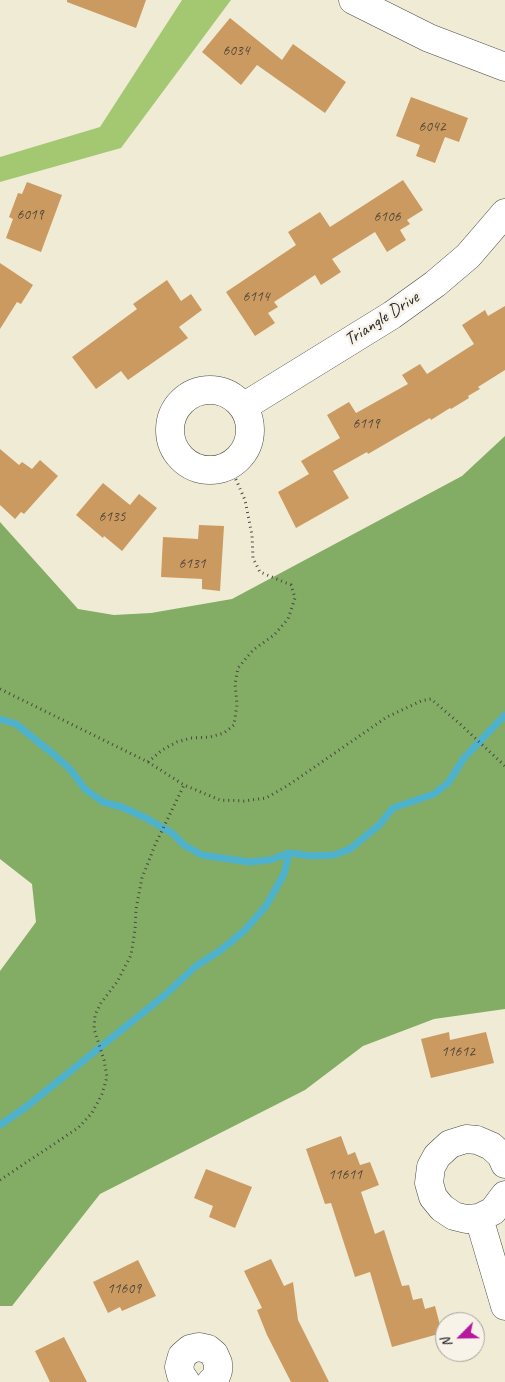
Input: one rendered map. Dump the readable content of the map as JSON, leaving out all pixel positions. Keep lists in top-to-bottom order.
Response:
{
  "streets": {
    "street": ["Triangle Drive"]
  },
  "house_numbers": [
    "6034",
    "6042",
    "6019",
    "6106",
    "6114",
    "6119",
    "6135",
    "6131",
    "11612",
    "11611",
    "11609"
  ],
  "north": "bottom left"
}
